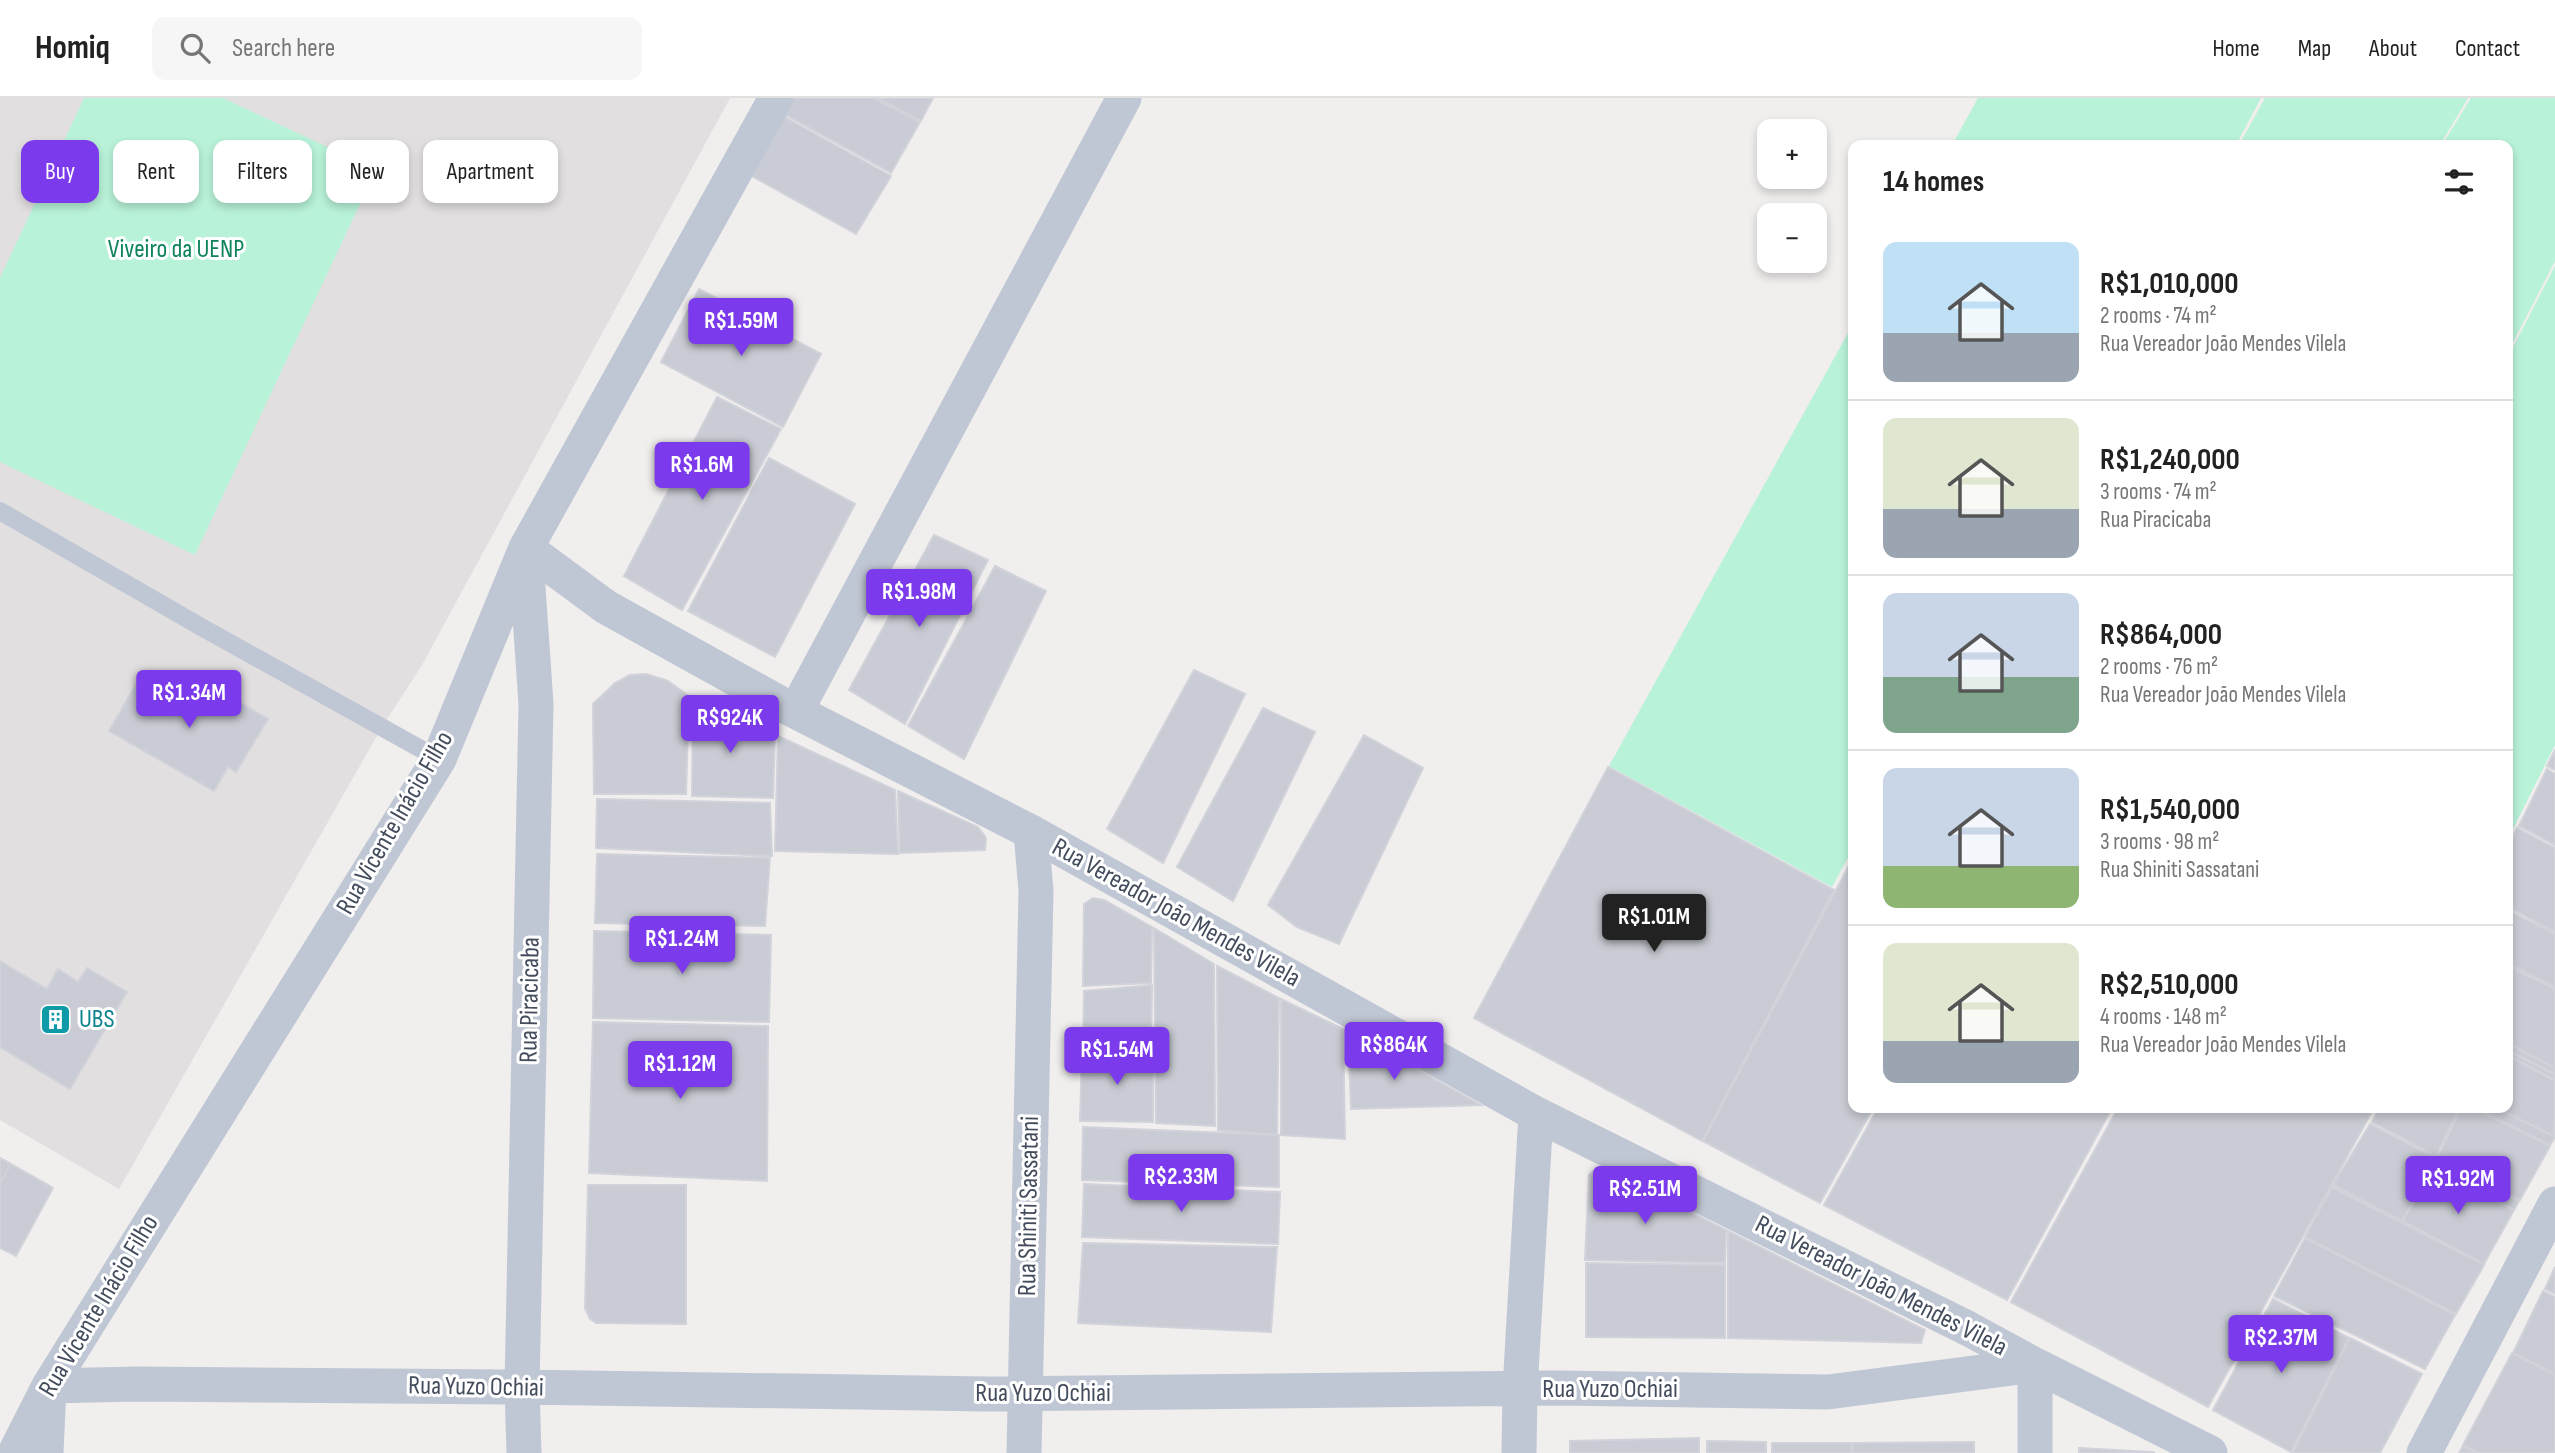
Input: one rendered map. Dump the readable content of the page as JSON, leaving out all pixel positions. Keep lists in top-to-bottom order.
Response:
{
  "streets": {
    "street": [
      "Rua Vicente Inácio Filho",
      "Rua Vereador João Mendes Vilela",
      "Rua Piracicaba",
      "Rua Shiniti Sassatani",
      "Rua Yuzo Ochiai"
    ]
  },
  "crossings": [
    ["Rua Vicente Inácio Filho", "Rua Vereador João Mendes Vilela"],
    ["Rua Vicente Inácio Filho", "Rua Piracicaba"],
    ["Rua Vicente Inácio Filho", "Rua Yuzo Ochiai"],
    ["Rua Vereador João Mendes Vilela", "Rua Piracicaba"],
    ["Rua Vereador João Mendes Vilela", "Rua Shiniti Sassatani"],
    ["Rua Vereador João Mendes Vilela", "Rua Yuzo Ochiai"],
    ["Rua Piracicaba", "Rua Yuzo Ochiai"],
    ["Rua Shiniti Sassatani", "Rua Yuzo Ochiai"]
  ],
  "parks": ["Viveiro da UENP"],
  "places": {
    "building": ["UBS"]
  },
  "page": {
    "header": "Homiq",
    "search": "Search here",
    "nav": [
      "Home",
      "Map",
      "About",
      "Contact"
    ],
    "map_buttons": ["+", "−"],
    "chip": [
      "Buy",
      "Rent",
      "Filters",
      "New",
      "Apartment"
    ],
    "heading": "14 homes",
    "list": [
      {
        "name": "R$1,010,000",
        "note": "2 rooms · 74 m² · Rua Vereador João Mendes Vilela"
      },
      {
        "name": "R$1,240,000",
        "note": "3 rooms · 74 m² · Rua Piracicaba"
      },
      {
        "name": "R$864,000",
        "note": "2 rooms · 76 m² · Rua Vereador João Mendes Vilela"
      },
      {
        "name": "R$1,540,000",
        "note": "3 rooms · 98 m² · Rua Shiniti Sassatani"
      },
      {
        "name": "R$2,510,000",
        "note": "4 rooms · 148 m² · Rua Vereador João Mendes Vilela"
      }
    ],
    "price": [
      "R$1.59M",
      "R$1.6M",
      "R$1.98M",
      "R$1.34M",
      "R$924K",
      "R$1.01M",
      "R$1.24M",
      "R$864K",
      "R$1.54M",
      "R$1.12M",
      "R$2.33M",
      "R$1.92M",
      "R$2.51M",
      "R$2.37M"
    ]
  }
}
